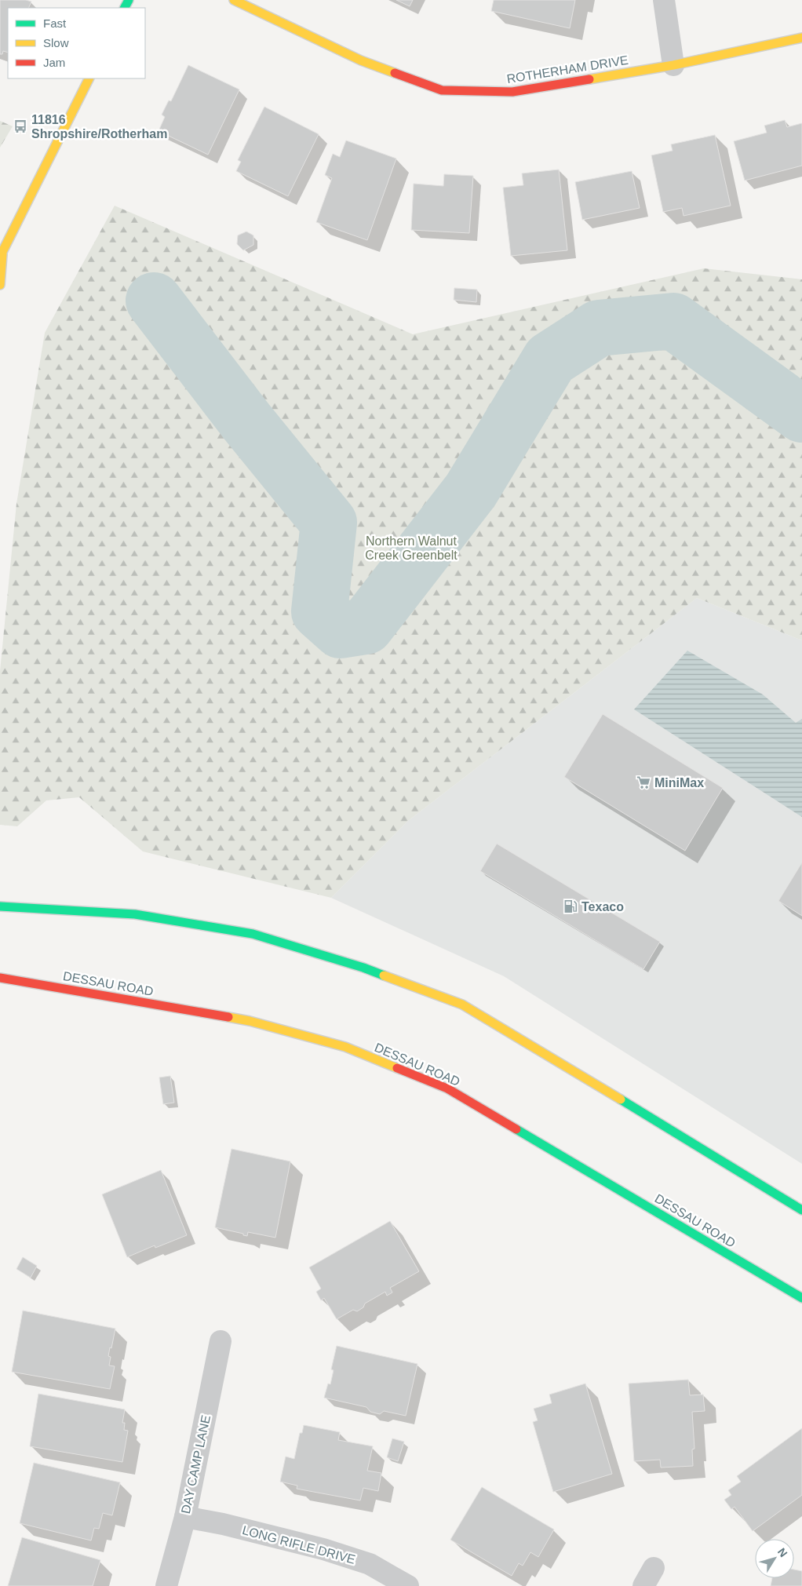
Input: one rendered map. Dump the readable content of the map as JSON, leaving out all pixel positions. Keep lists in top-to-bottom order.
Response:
{
  "streets": {
    "main road": ["ROTHERHAM DRIVE", "DESSAU ROAD"],
    "street": ["DAY CAMP LANE", "LONG RIFLE DRIVE"]
  },
  "crossings": [
    ["DAY CAMP LANE", "LONG RIFLE DRIVE"]
  ],
  "parks": ["Northern Walnut Creek Greenbelt"],
  "places": {
    "bus stop": ["11816 Shropshire/Rotherham"],
    "supermarket": ["MiniMax"],
    "fuel station": ["Texaco"]
  },
  "legend": ["Fast", "Slow", "Jam"],
  "north": "top right"
}
